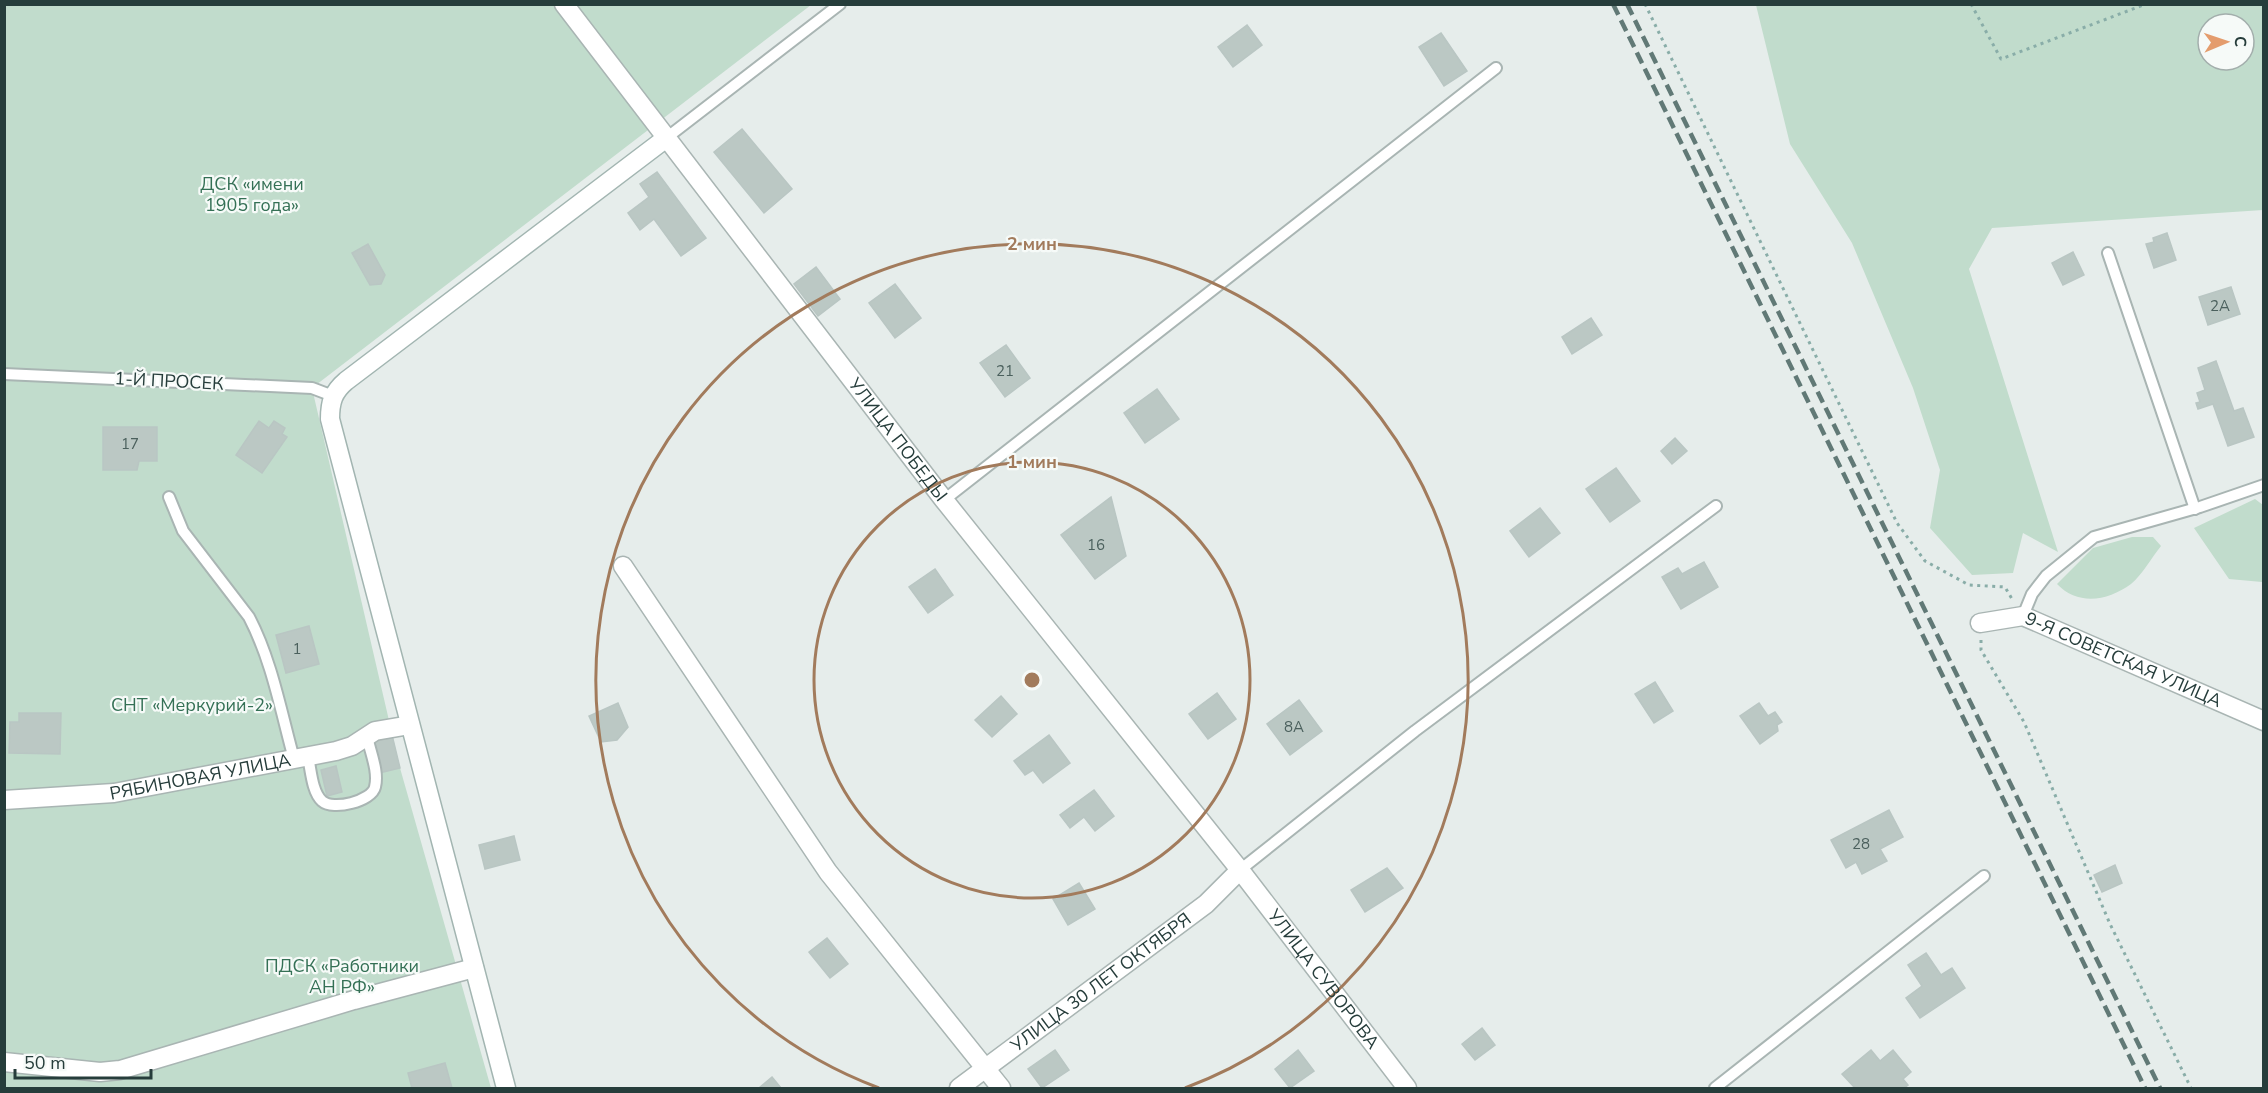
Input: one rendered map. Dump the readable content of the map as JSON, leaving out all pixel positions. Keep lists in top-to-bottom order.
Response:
{
  "streets": {
    "street": [
      "УЛИЦА ПОБЕДЫ",
      "9-Я СОВЕТСКАЯ УЛИЦА",
      "РЯБИНОВАЯ УЛИЦА",
      "УЛИЦА СУВОРОВА",
      "УЛИЦА 30 ЛЕТ ОКТЯБРЯ"
    ],
    "lane": ["1-Й ПРОСЕК"]
  },
  "crossings": [
    ["УЛИЦА ПОБЕДЫ", "УЛИЦА СУВОРОВА"],
    ["УЛИЦА ПОБЕДЫ", "УЛИЦА 30 ЛЕТ ОКТЯБРЯ"],
    ["УЛИЦА СУВОРОВА", "УЛИЦА 30 ЛЕТ ОКТЯБРЯ"]
  ],
  "parks": ["ДСК «имени 1905 года»", "СНТ «Меркурий-2»", "ПДСК «Работники АН РФ»"],
  "house_numbers": [
    "2А",
    "21",
    "17",
    "16",
    "1",
    "8А",
    "28"
  ],
  "scale_bar": "50 m",
  "north": "right",
  "rings": ["2 мин", "1 мин"]
}
